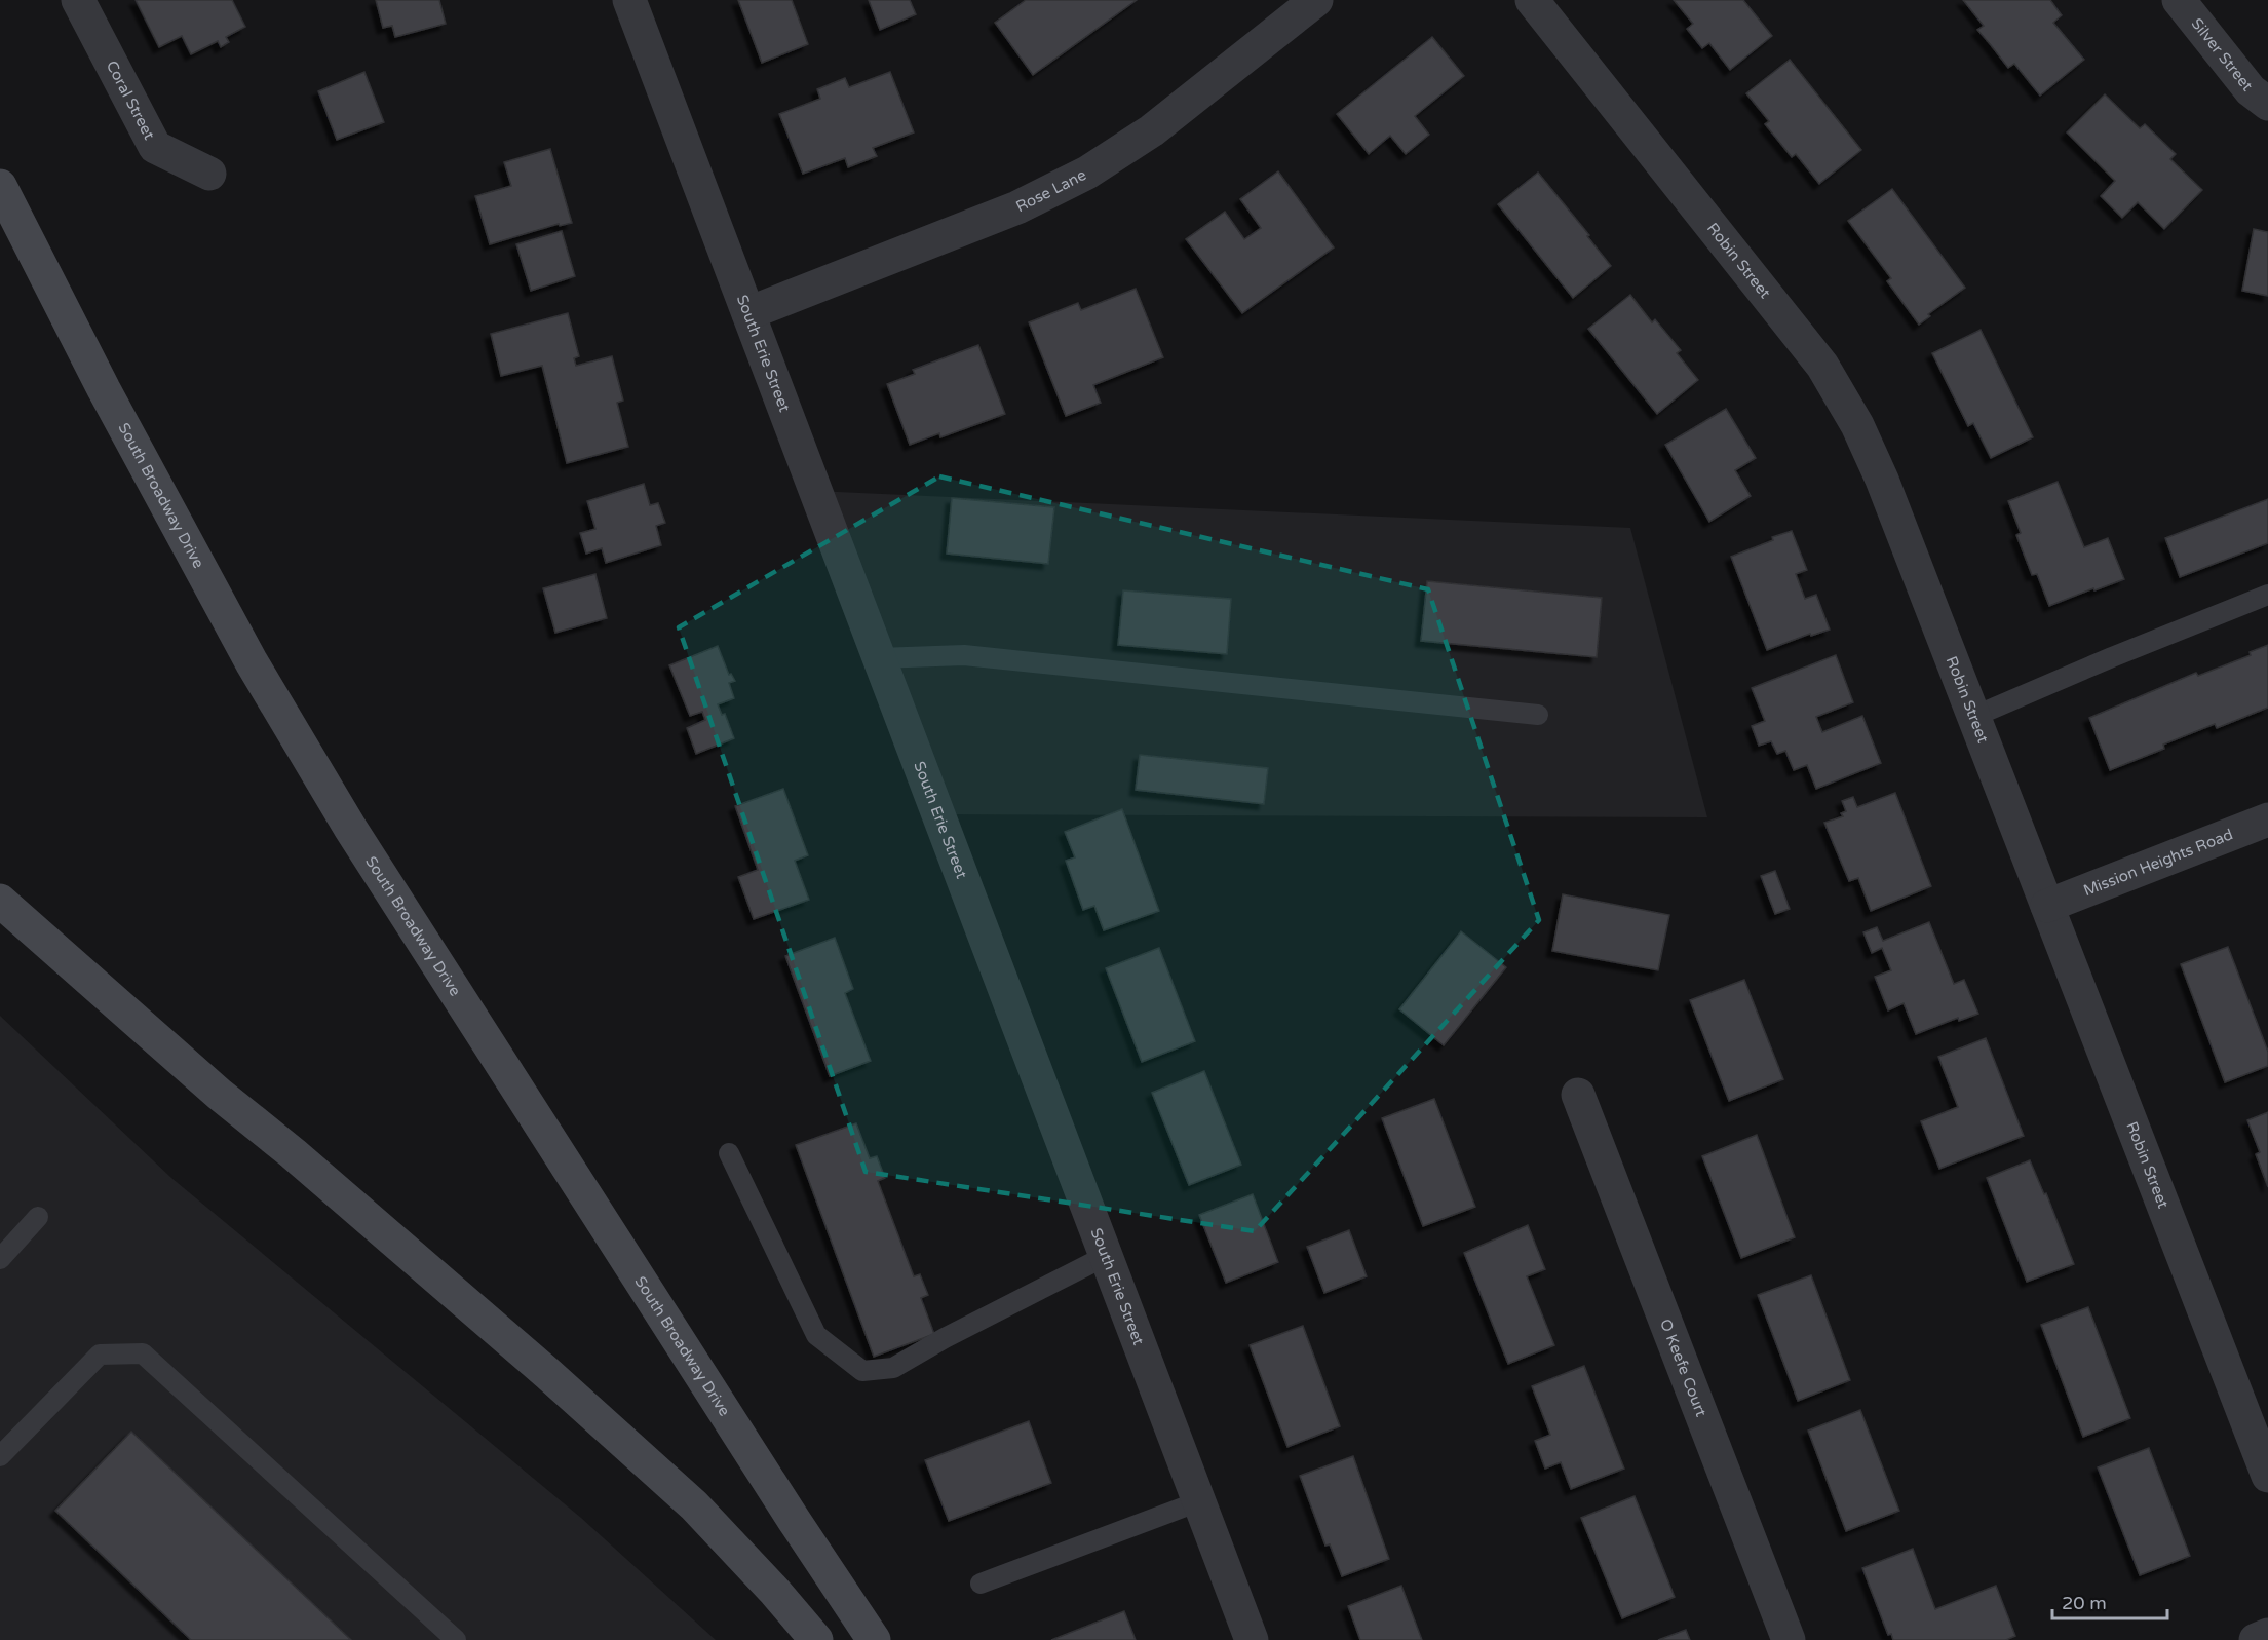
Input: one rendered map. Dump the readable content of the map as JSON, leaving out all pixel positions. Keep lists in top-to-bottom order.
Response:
{
  "streets": {
    "main road": ["South Broadway Drive"],
    "street": [
      "Silver Street",
      "Coral Street",
      "Rose Lane",
      "Robin Street",
      "South Erie Street",
      "Mission Heights Road",
      "O Keefe Court"
    ]
  },
  "crossings": [
    ["Rose Lane", "South Erie Street"],
    ["Robin Street", "Mission Heights Road"]
  ],
  "scale_bar": "20 m"
}
